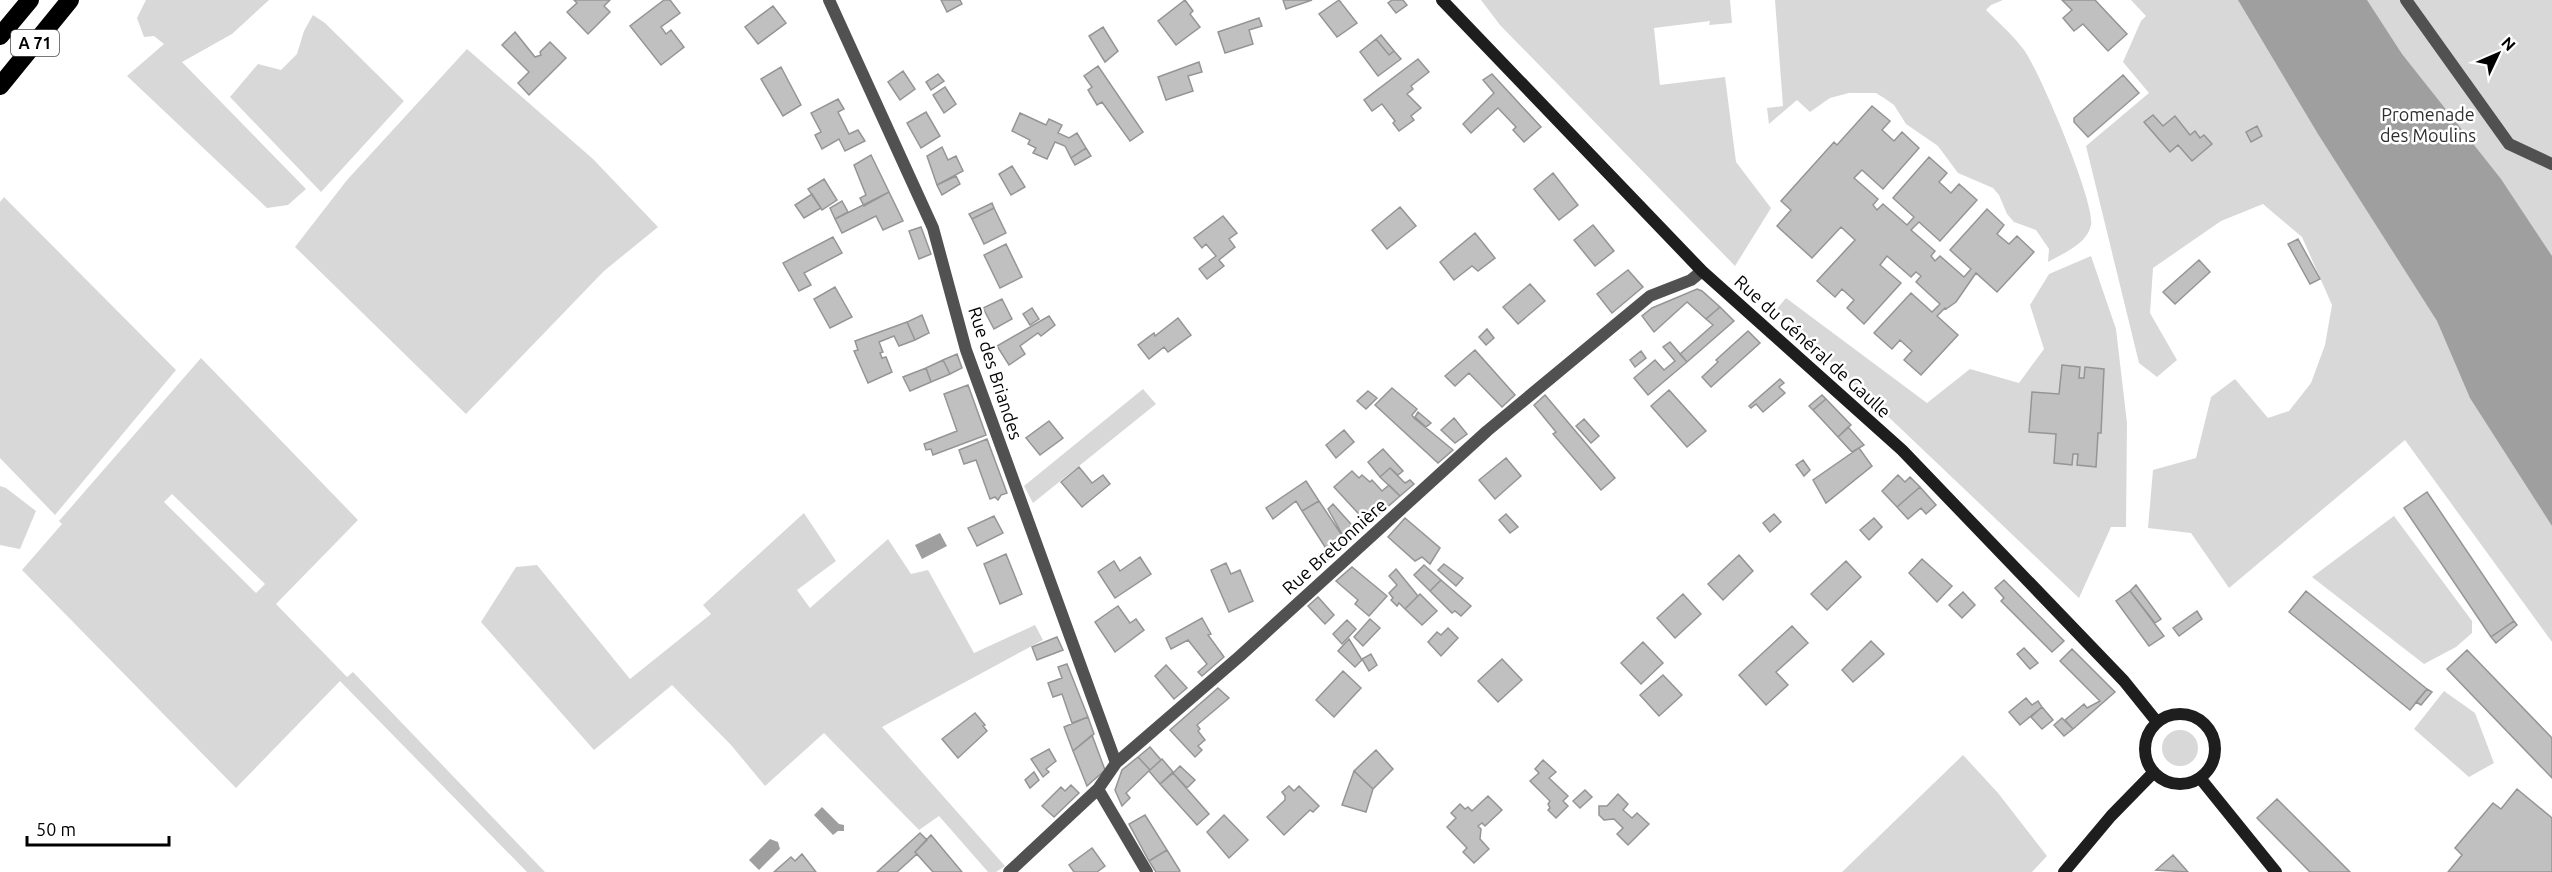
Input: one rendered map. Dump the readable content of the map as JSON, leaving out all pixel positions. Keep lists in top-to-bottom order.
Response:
{
  "streets": {
    "highway": ["A 71"],
    "main road": ["Rue du Général de Gaulle"],
    "street": ["Rue des Briandes", "Rue Bretonnière"]
  },
  "crossings": [
    ["Rue du Général de Gaulle", "Rue Bretonnière"],
    ["Rue des Briandes", "Rue Bretonnière"]
  ],
  "parks": ["Promenade des Moulins"],
  "scale_bar": "50 m",
  "north": "top right"
}
